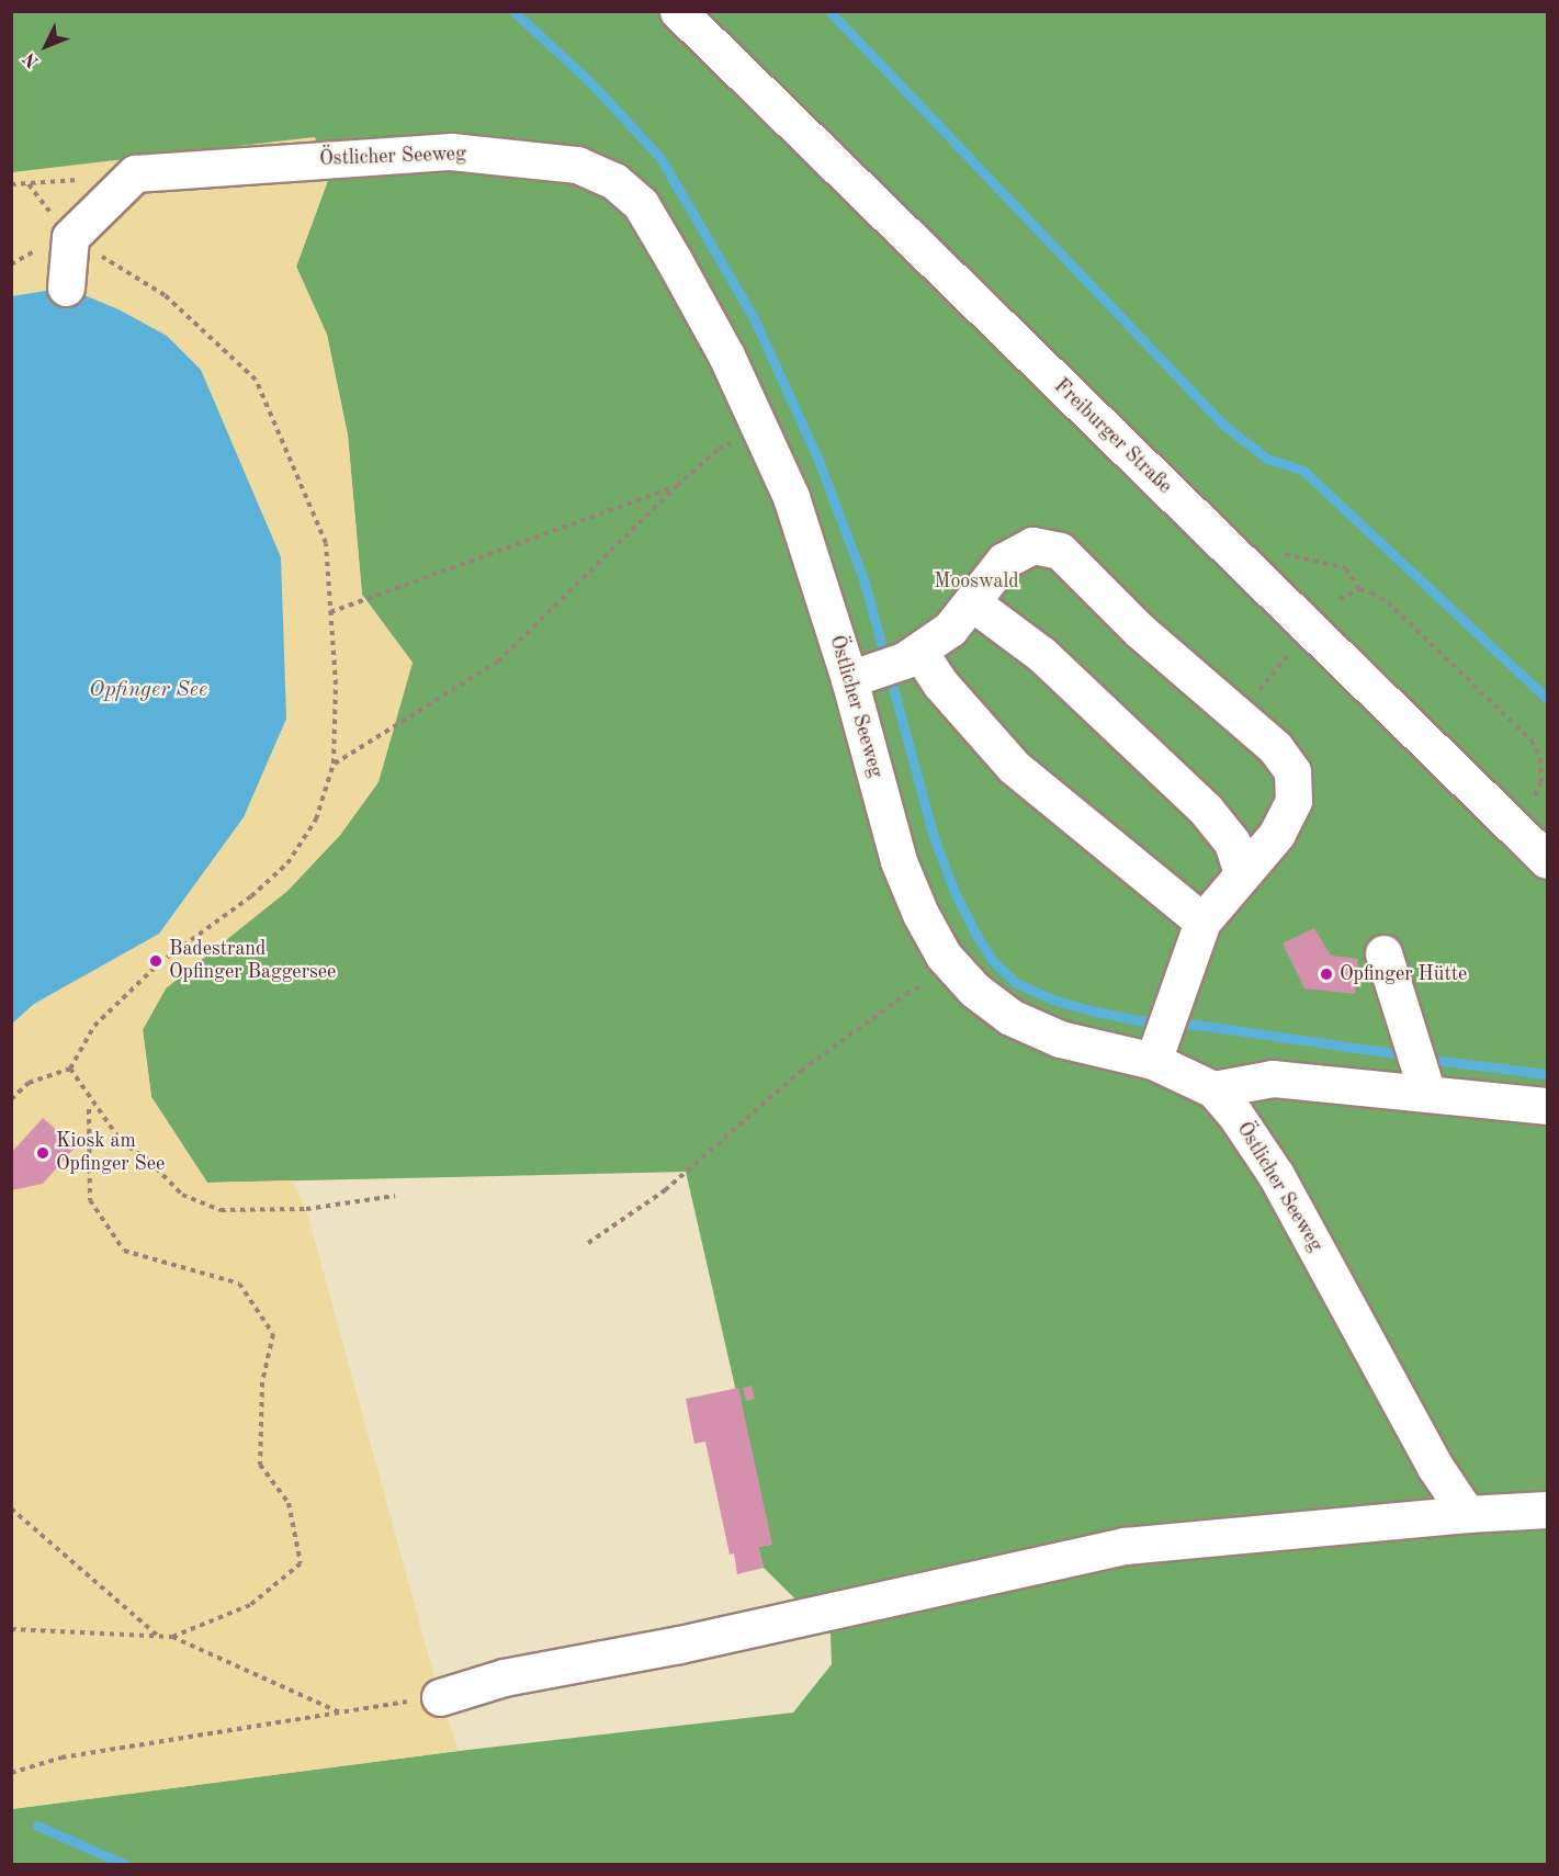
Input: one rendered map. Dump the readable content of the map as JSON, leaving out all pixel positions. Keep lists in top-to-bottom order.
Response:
{
  "streets": {
    "main road": ["Östlicher Seeweg", "Freiburger Straße"]
  },
  "water": ["Opfinger See"],
  "parks": ["Mooswald"],
  "places": ["Badestrand Opfinger Baggersee", "Opfinger Hütte", "Kiosk am Opfinger See"],
  "north": "bottom left"
}
